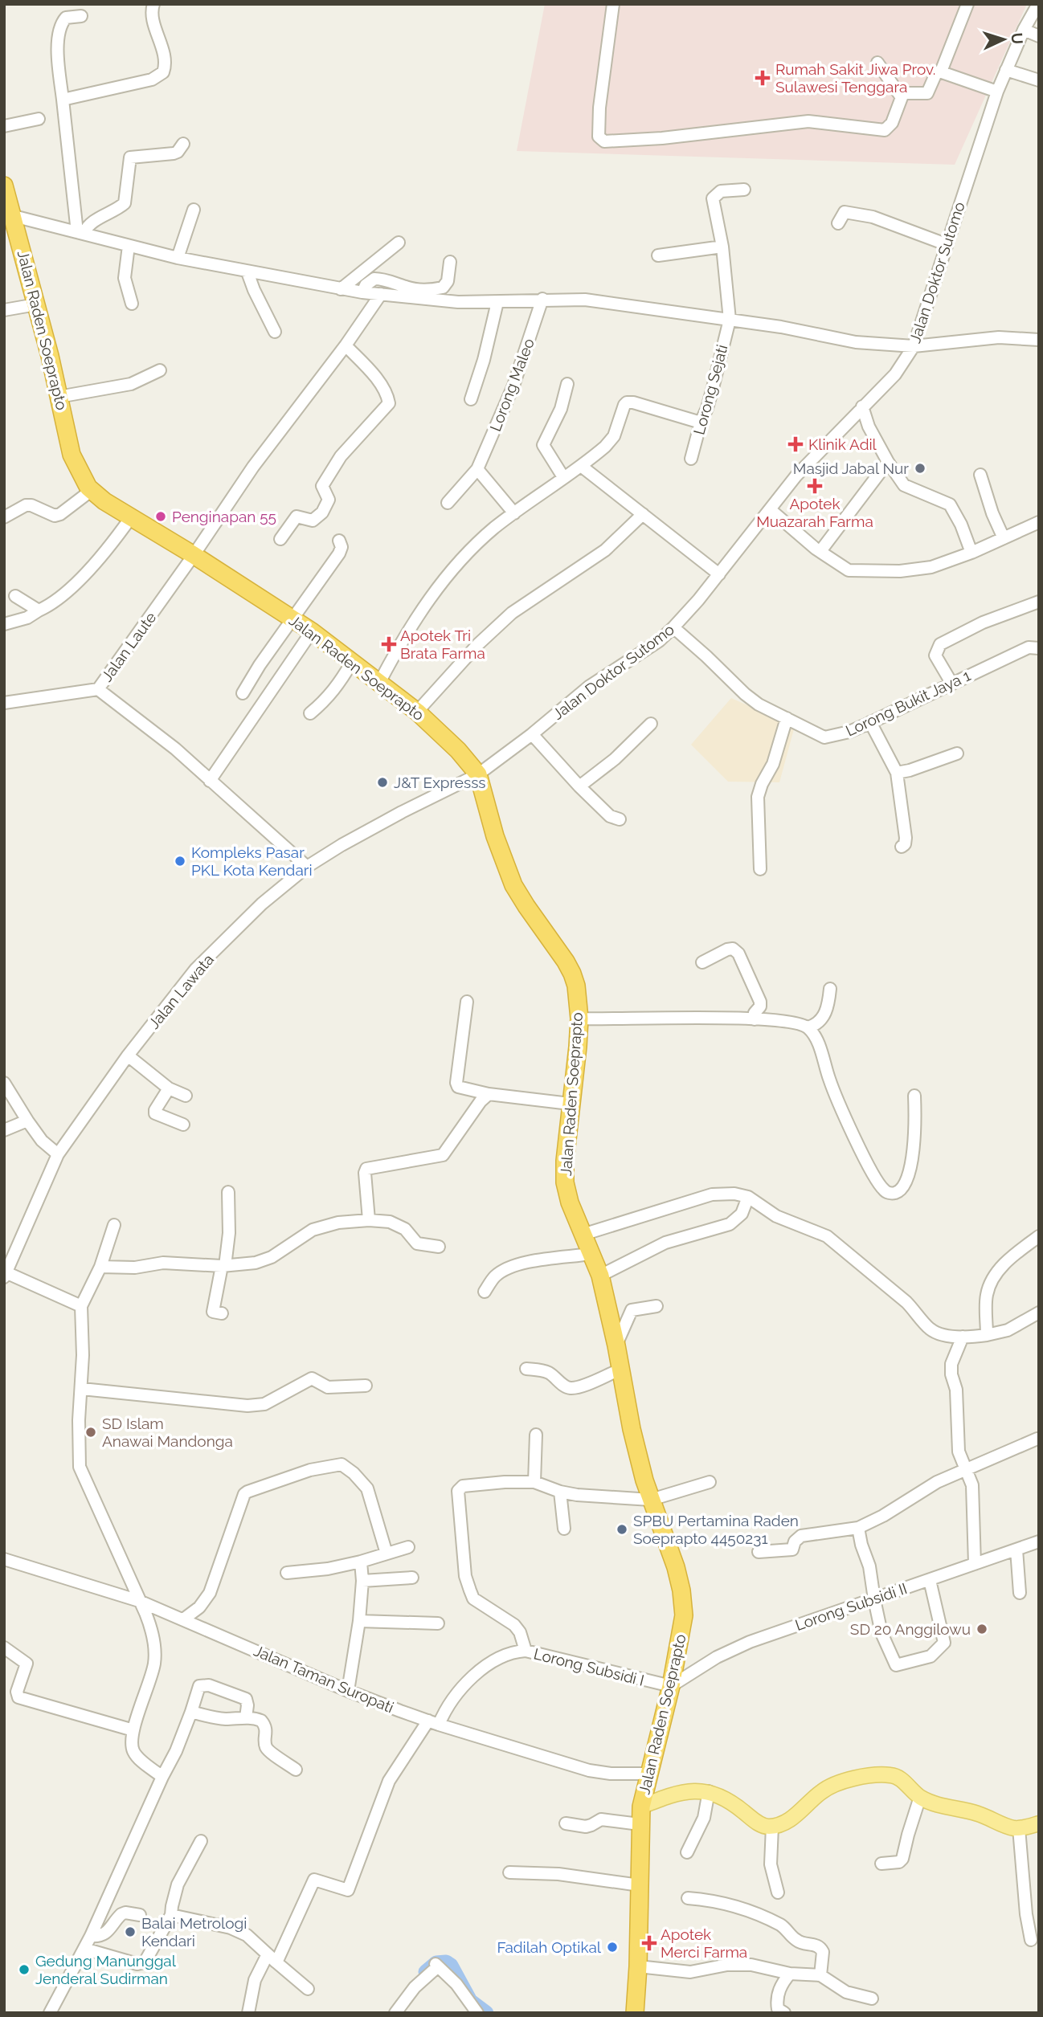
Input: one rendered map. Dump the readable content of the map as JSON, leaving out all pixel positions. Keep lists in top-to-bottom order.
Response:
{
  "streets": {
    "highway": ["Jalan Raden Soeprapto"],
    "street": [
      "Jalan Doktor Sutomo",
      "Lorong Maleo",
      "Lorong Sejati",
      "Jalan Laute",
      "Lorong Bukit Jaya 1",
      "Jalan Lawata",
      "Lorong Subsidi II",
      "Lorong Subsidi I",
      "Jalan Taman Suropati"
    ]
  },
  "crossings": [
    ["Jalan Doktor Sutomo", "Jalan Raden Soeprapto"],
    ["Jalan Doktor Sutomo", "Lorong Bukit Jaya 1"],
    ["Jalan Doktor Sutomo", "Jalan Lawata"],
    ["Jalan Raden Soeprapto", "Jalan Laute"],
    ["Jalan Raden Soeprapto", "Jalan Lawata"],
    ["Jalan Raden Soeprapto", "Lorong Subsidi II"],
    ["Jalan Raden Soeprapto", "Lorong Subsidi I"],
    ["Jalan Raden Soeprapto", "Jalan Taman Suropati"],
    ["Lorong Subsidi II", "Lorong Subsidi I"],
    ["Lorong Subsidi I", "Jalan Taman Suropati"]
  ],
  "places": {
    "health": [
      "Rumah Sakit Jiwa Prov. Sulawesi Tenggara",
      "Klinik Adil",
      "Apotek Muazarah Farma",
      "Apotek Tri Brata Farma",
      "Apotek Merci Farma"
    ],
    "other": [
      "Masjid Jabal Nur",
      "Penginapan 55",
      "J&T Expresss",
      "Kompleks Pasar PKL Kota Kendari",
      "SD Islam Anawai Mandonga",
      "SPBU Pertamina Raden Soeprapto 4450231",
      "SD 20 Anggilowu",
      "Balai Metrologi Kendari",
      "Fadilah Optikal",
      "Gedung Manunggal Jenderal Sudirman"
    ]
  },
  "north": "right"
}
